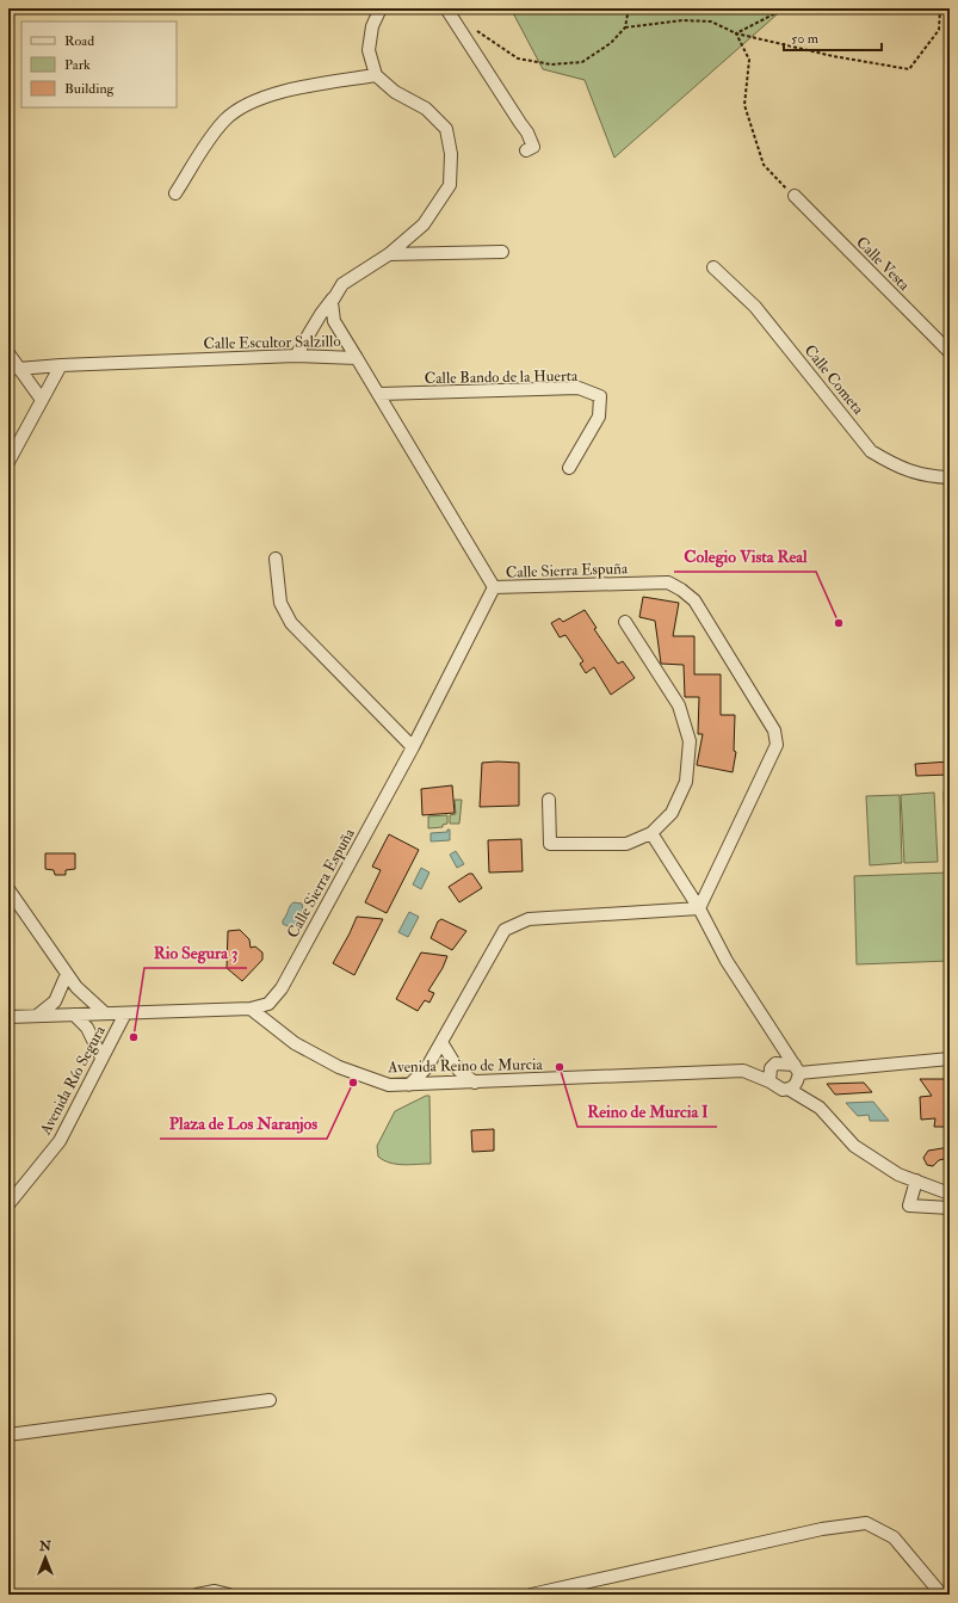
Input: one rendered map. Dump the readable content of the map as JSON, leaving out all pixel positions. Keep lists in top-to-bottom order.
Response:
{
  "streets": {
    "street": [
      "Calle Vesta",
      "Calle Escultor Salzillo",
      "Calle Bando de la Huerta",
      "Calle Cometa",
      "Calle Sierra Espuña",
      "Avenida Reino de Murcia",
      "Avenida Río Segura"
    ]
  },
  "crossings": [
    ["Calle Escultor Salzillo", "Calle Bando de la Huerta"],
    ["Calle Escultor Salzillo", "Calle Sierra Espuña"],
    ["Calle Sierra Espuña", "Avenida Reino de Murcia"]
  ],
  "places": [
    "Colegio Vista Real",
    "Rio Segura 3",
    "Reino de Murcia I",
    "Plaza de Los Naranjos"
  ],
  "legend": ["Road", "Park", "Building"],
  "scale_bar": "50 m",
  "north": "top"
}
